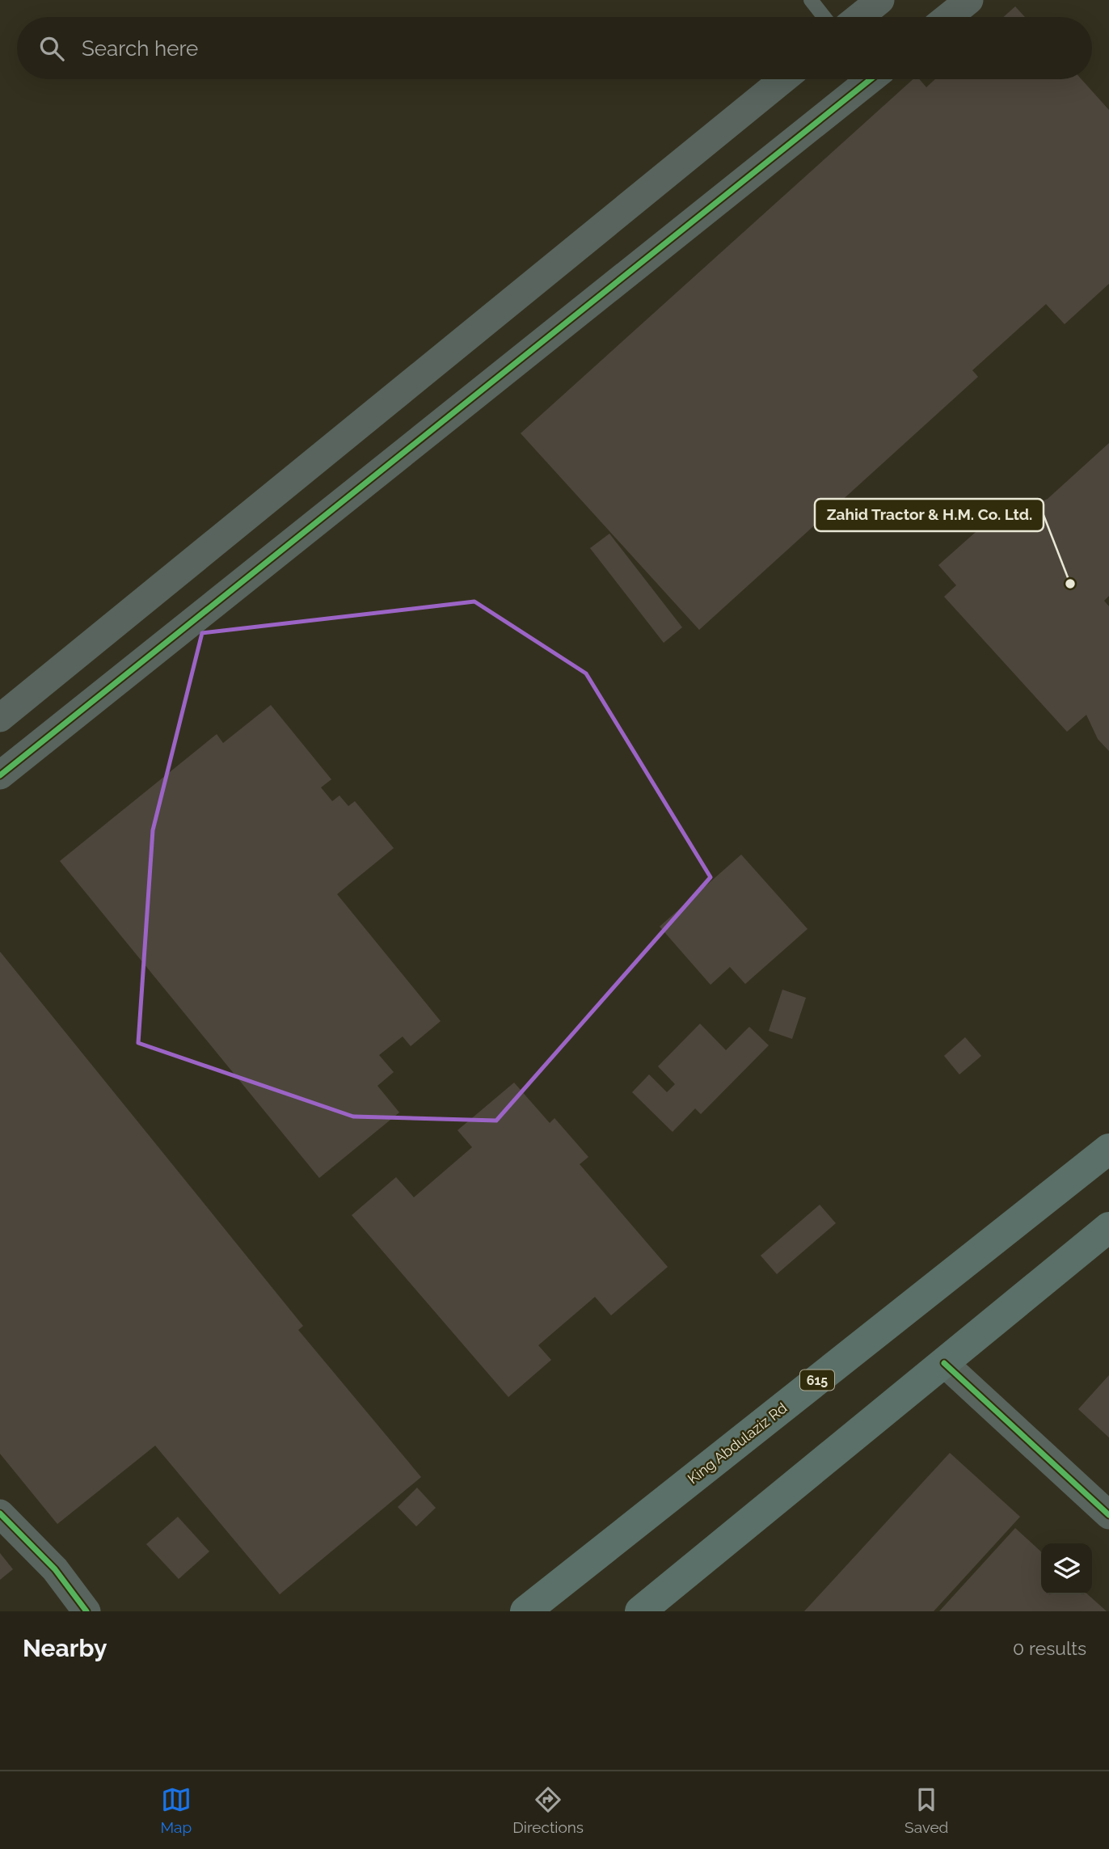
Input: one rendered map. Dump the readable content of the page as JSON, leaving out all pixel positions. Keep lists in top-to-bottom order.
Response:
{
  "streets": {
    "highway": ["615", "King Abdulaziz Rd"]
  },
  "places": ["Zahid Tractor & H.M. Co. Ltd."],
  "page": {
    "search": "Search here",
    "heading": ["Nearby", "0 results"],
    "nav": ["Map", "Directions", "Saved"]
  }
}
